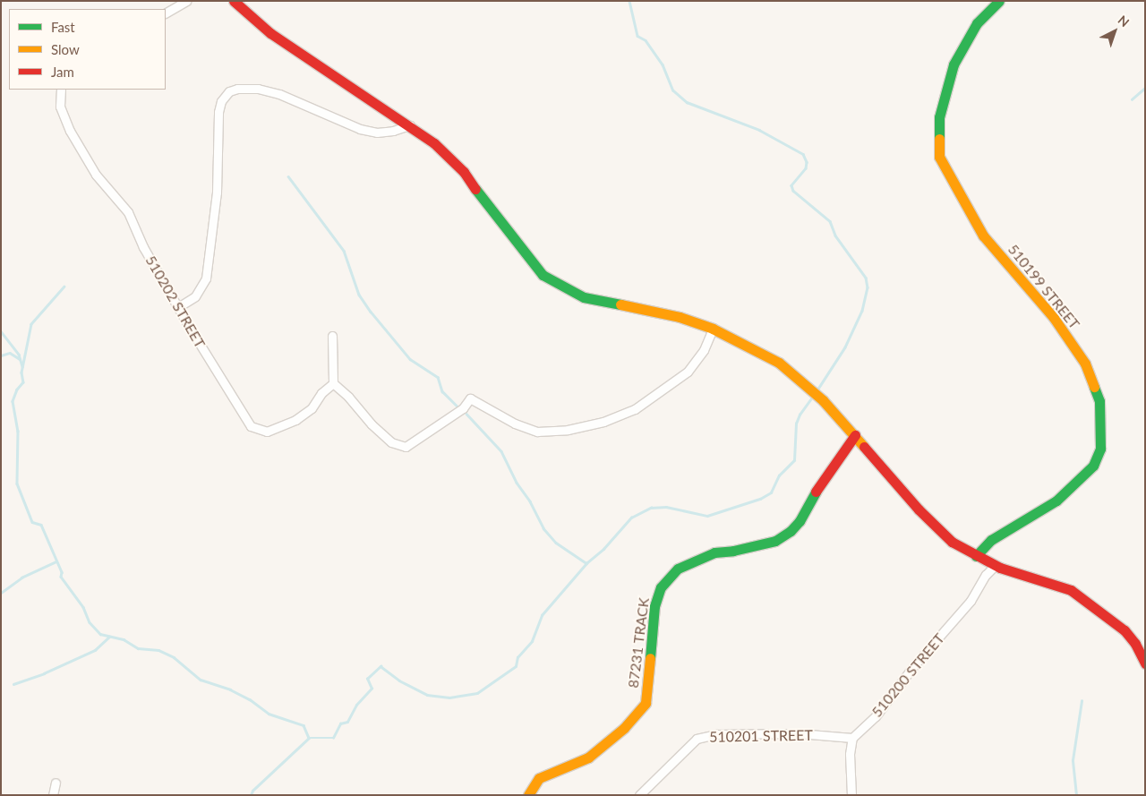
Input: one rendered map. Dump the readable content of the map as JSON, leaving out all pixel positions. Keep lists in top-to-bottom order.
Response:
{
  "streets": {
    "street": [
      "510199 STREET",
      "510202 STREET",
      "87231 TRACK",
      "510200 STREET",
      "510201 STREET"
    ]
  },
  "crossings": [
    ["510200 STREET", "510201 STREET"]
  ],
  "legend": ["Fast", "Slow", "Jam"],
  "north": "top right"
}
